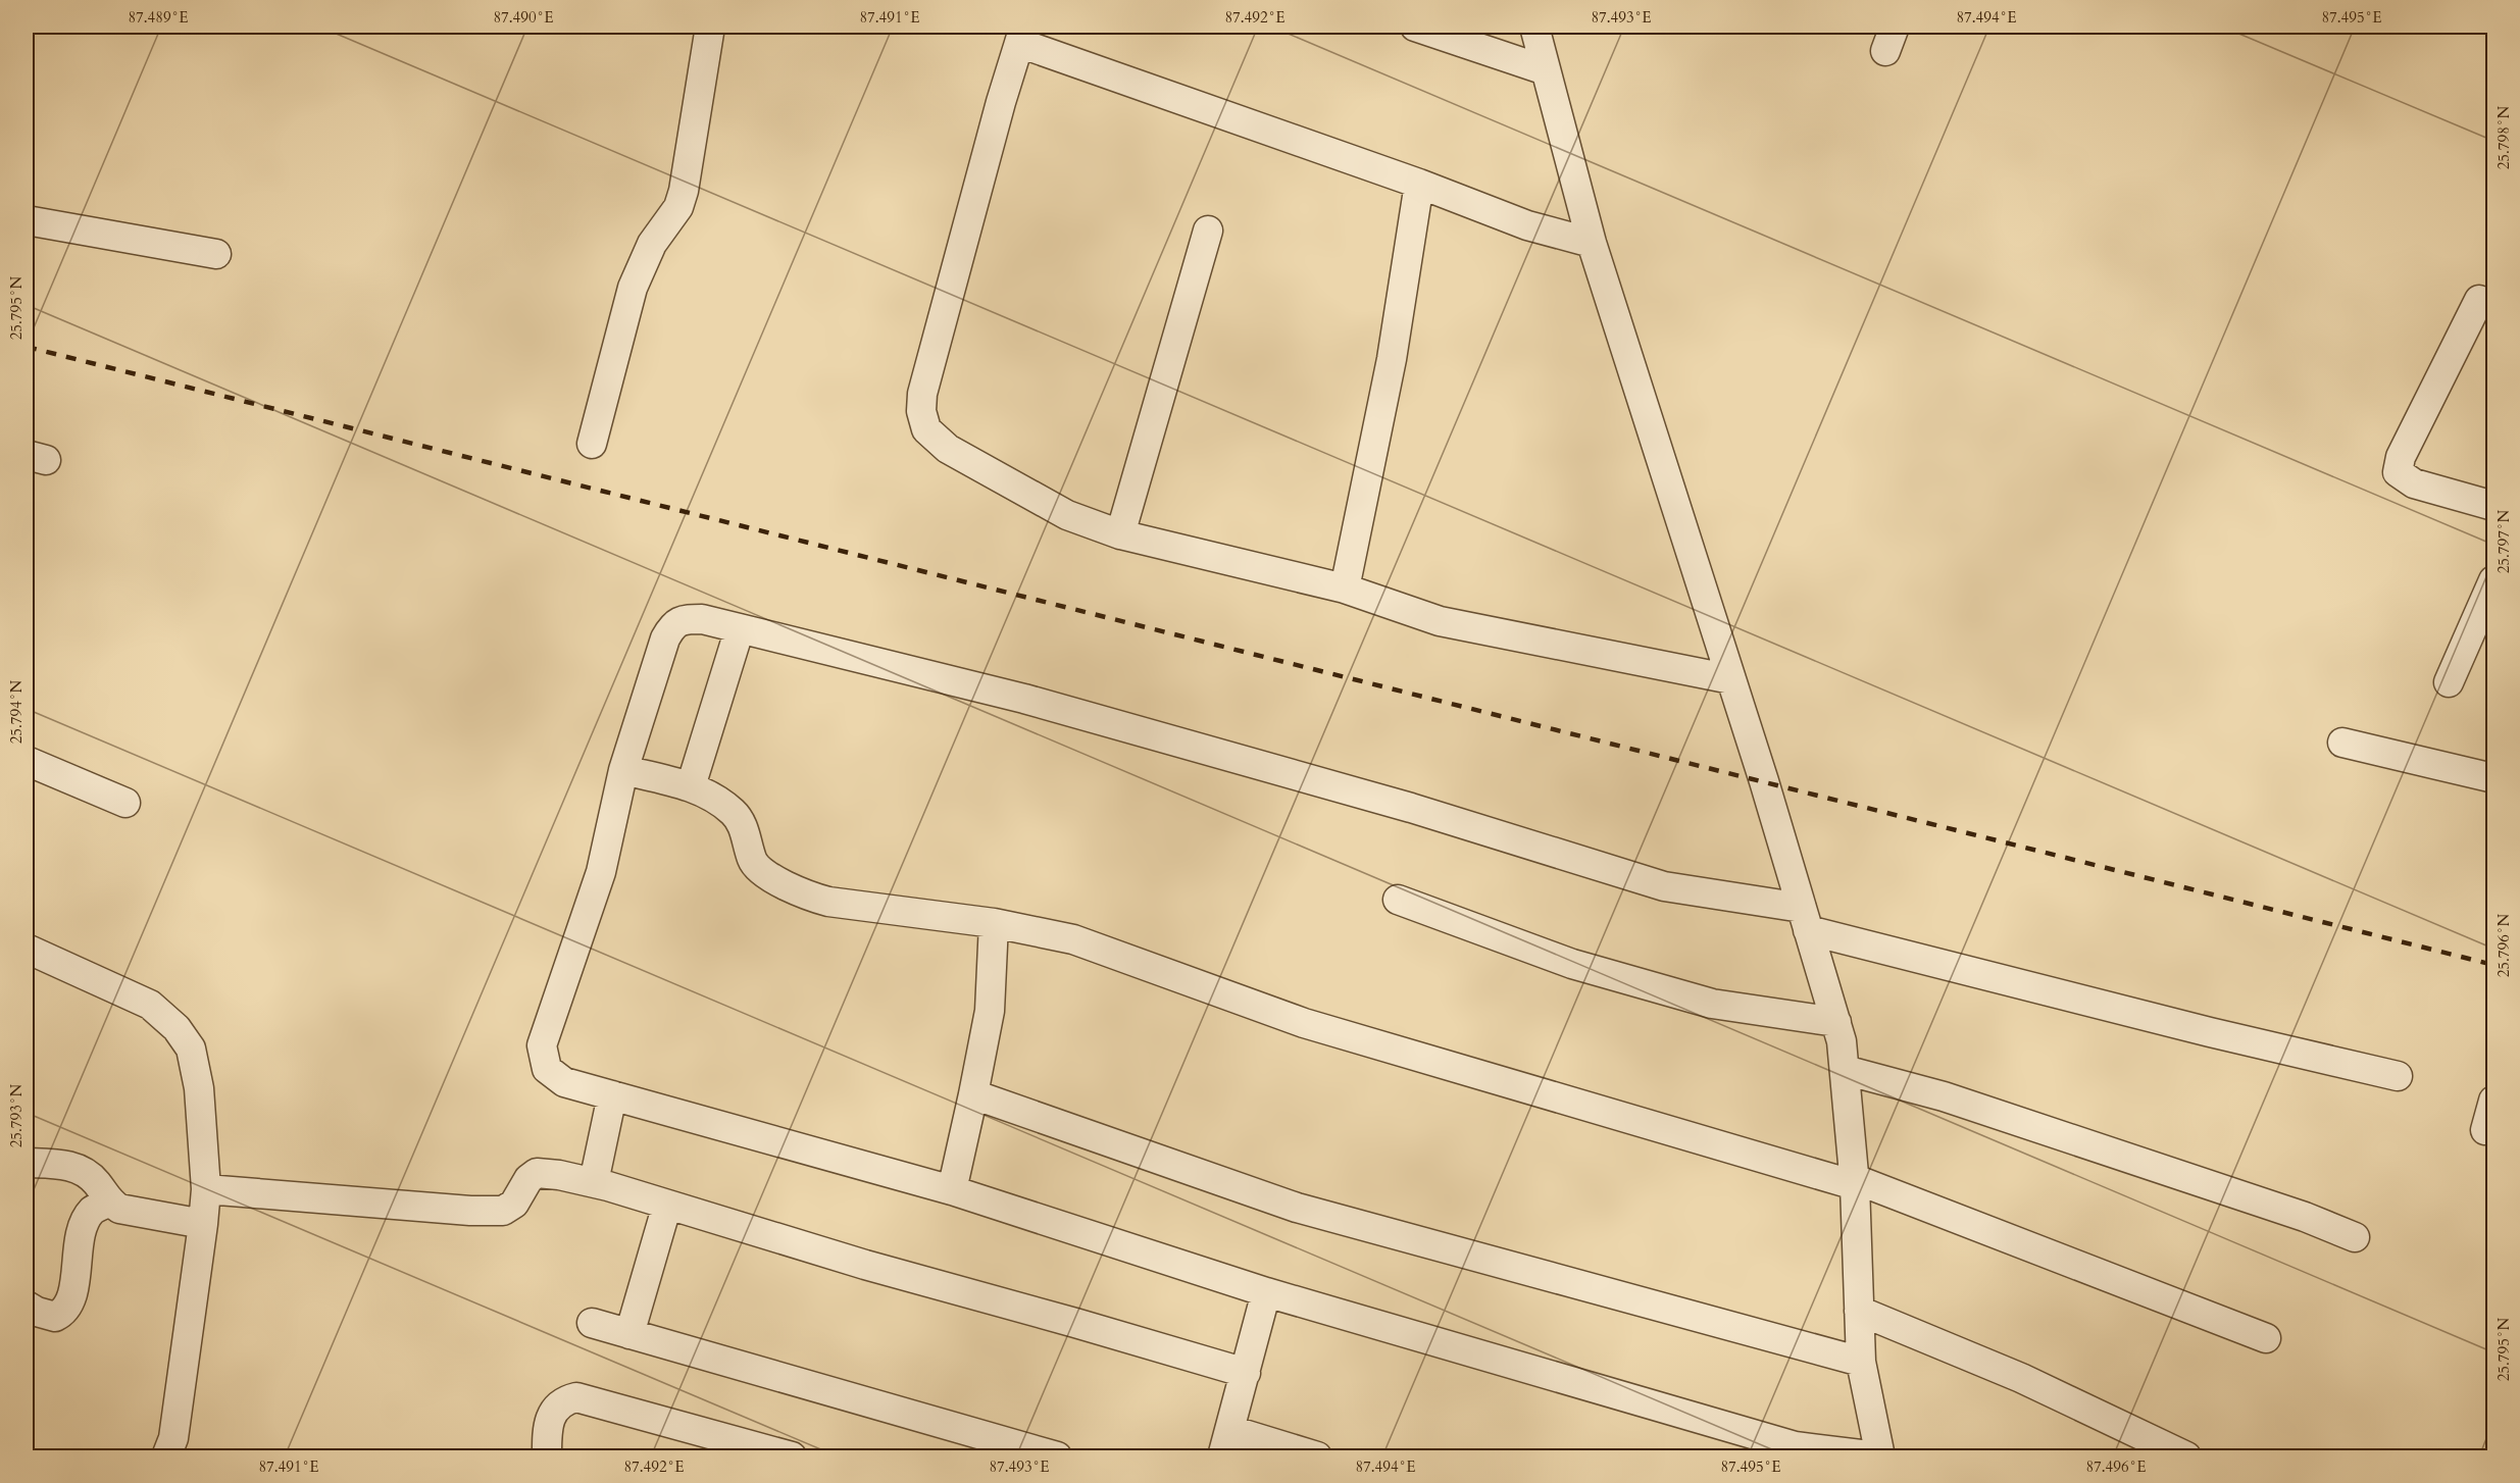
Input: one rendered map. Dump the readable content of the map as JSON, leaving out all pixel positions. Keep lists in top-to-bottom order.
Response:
{
  "coordinates": [
    "87.489°E",
    "87.490°E",
    "87.491°E",
    "87.492°E",
    "87.493°E",
    "87.494°E",
    "87.495°E",
    "25.798°N",
    "25.795°N",
    "25.797°N",
    "25.794°N",
    "25.796°N",
    "25.793°N",
    "87.496°E"
  ]
}
